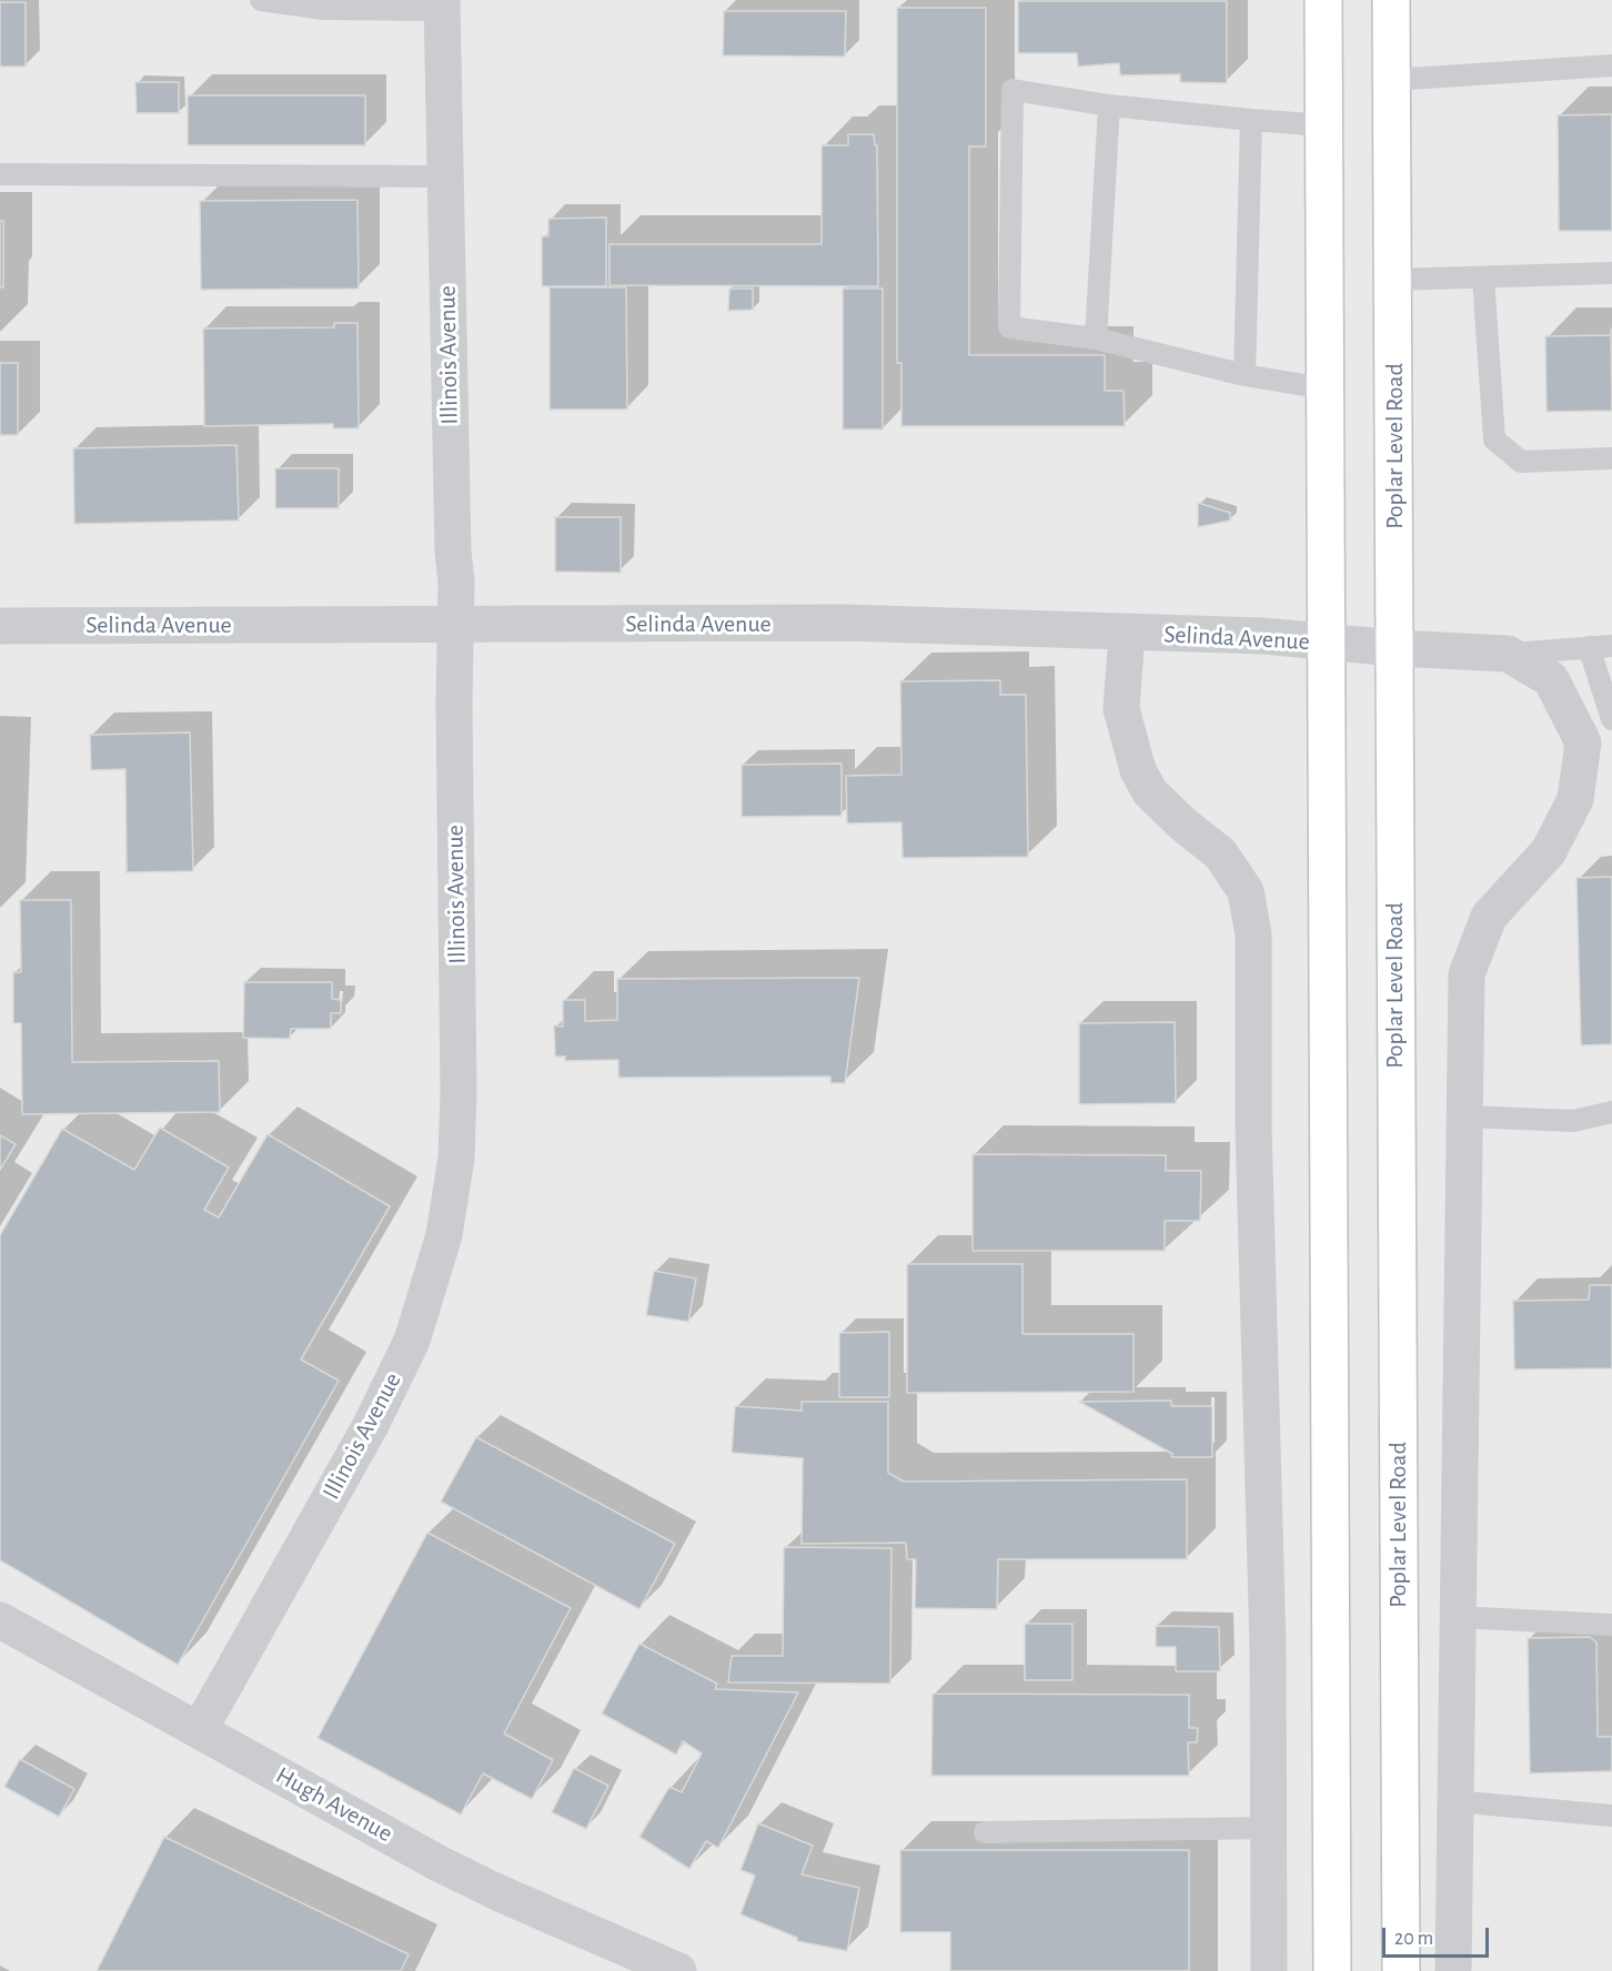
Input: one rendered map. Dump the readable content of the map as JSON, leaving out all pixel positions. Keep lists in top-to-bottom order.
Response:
{
  "streets": {
    "main road": ["Poplar Level Road"],
    "street": ["Illinois Avenue", "Selinda Avenue", "Hugh Avenue"]
  },
  "crossings": [
    ["Illinois Avenue", "Selinda Avenue"],
    ["Illinois Avenue", "Hugh Avenue"],
    ["Poplar Level Road", "Selinda Avenue"]
  ],
  "scale_bar": "20 m"
}
